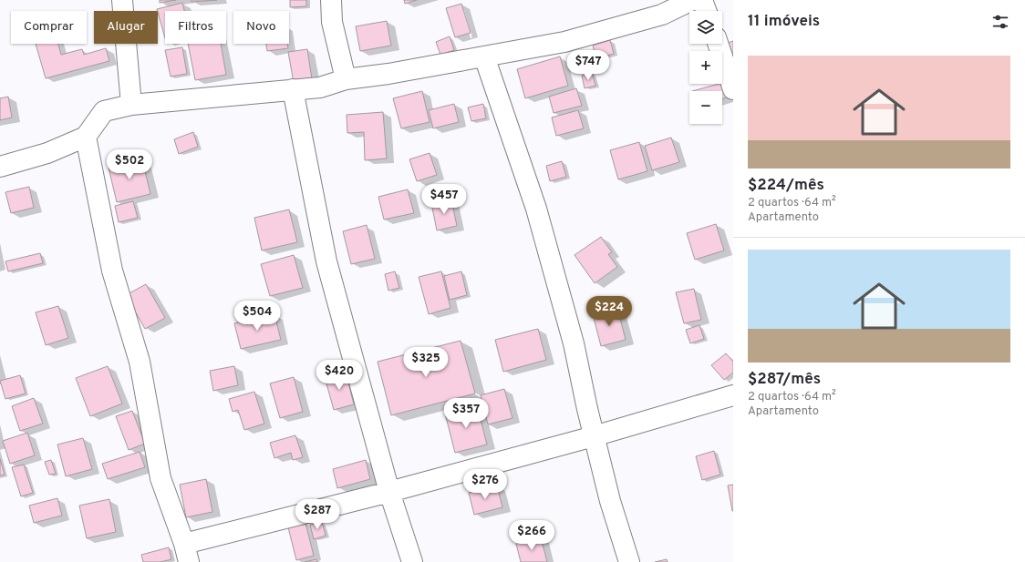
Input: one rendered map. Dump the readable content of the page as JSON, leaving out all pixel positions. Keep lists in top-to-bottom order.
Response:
{
  "page": {
    "heading": "11 imóveis",
    "map_buttons": ["+", "−"],
    "chip": [
      "Comprar",
      "Alugar",
      "Filtros",
      "Novo"
    ],
    "list": [
      {
        "name": "$224/mês",
        "note": "2 quartos · 64 m² · Apartamento"
      },
      {
        "name": "$287/mês",
        "note": "2 quartos · 64 m² · Apartamento"
      }
    ],
    "price": [
      "$747",
      "$502",
      "$457",
      "$224",
      "$504",
      "$325",
      "$420",
      "$357",
      "$276",
      "$287",
      "$266"
    ]
  }
}
